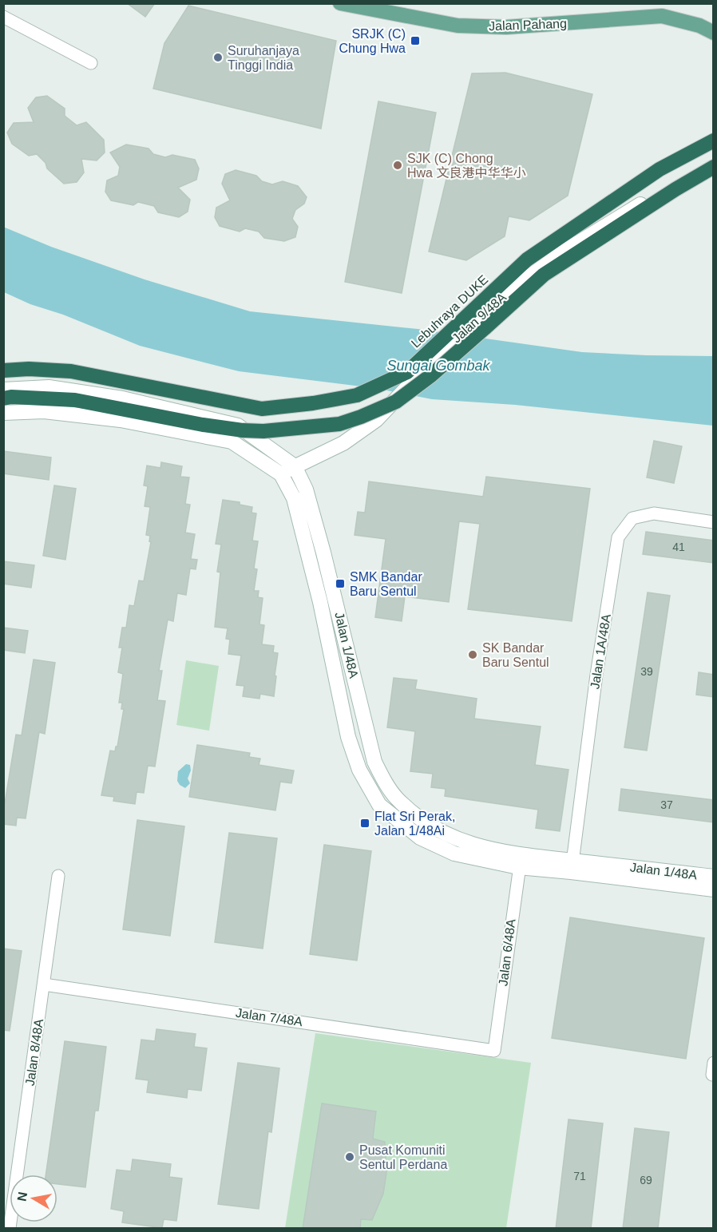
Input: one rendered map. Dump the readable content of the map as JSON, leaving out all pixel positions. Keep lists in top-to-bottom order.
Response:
{
  "streets": {
    "highway": ["Lebuhraya DUKE"],
    "main road": ["Jalan Pahang", "Jalan 9/48A", "Jalan 1/48A"],
    "street": [
      "Jalan 1A/48A",
      "Jalan 6/48A",
      "Jalan 7/48A",
      "Jalan 8/48A"
    ]
  },
  "crossings": [
    ["Jalan 9/48A", "Jalan 1/48A"],
    ["Jalan 1/48A", "Jalan 1A/48A"],
    ["Jalan 1/48A", "Jalan 6/48A"],
    ["Jalan 6/48A", "Jalan 7/48A"],
    ["Jalan 7/48A", "Jalan 8/48A"]
  ],
  "water": ["Sungai Gombak"],
  "places": {
    "transit": ["SRJK (C) Chung Hwa", "SMK Bandar Baru Sentul", "Flat Sri Perak, Jalan 1/48Ai"],
    "other": [
      "Suruhanjaya Tinggi India",
      "SJK (C) Chong Hwa 文良港中华华小",
      "SK Bandar Baru Sentul",
      "Pusat Komuniti Sentul Perdana"
    ]
  },
  "house_numbers": [
    "41",
    "39",
    "37",
    "71",
    "69"
  ],
  "north": "left"
}
